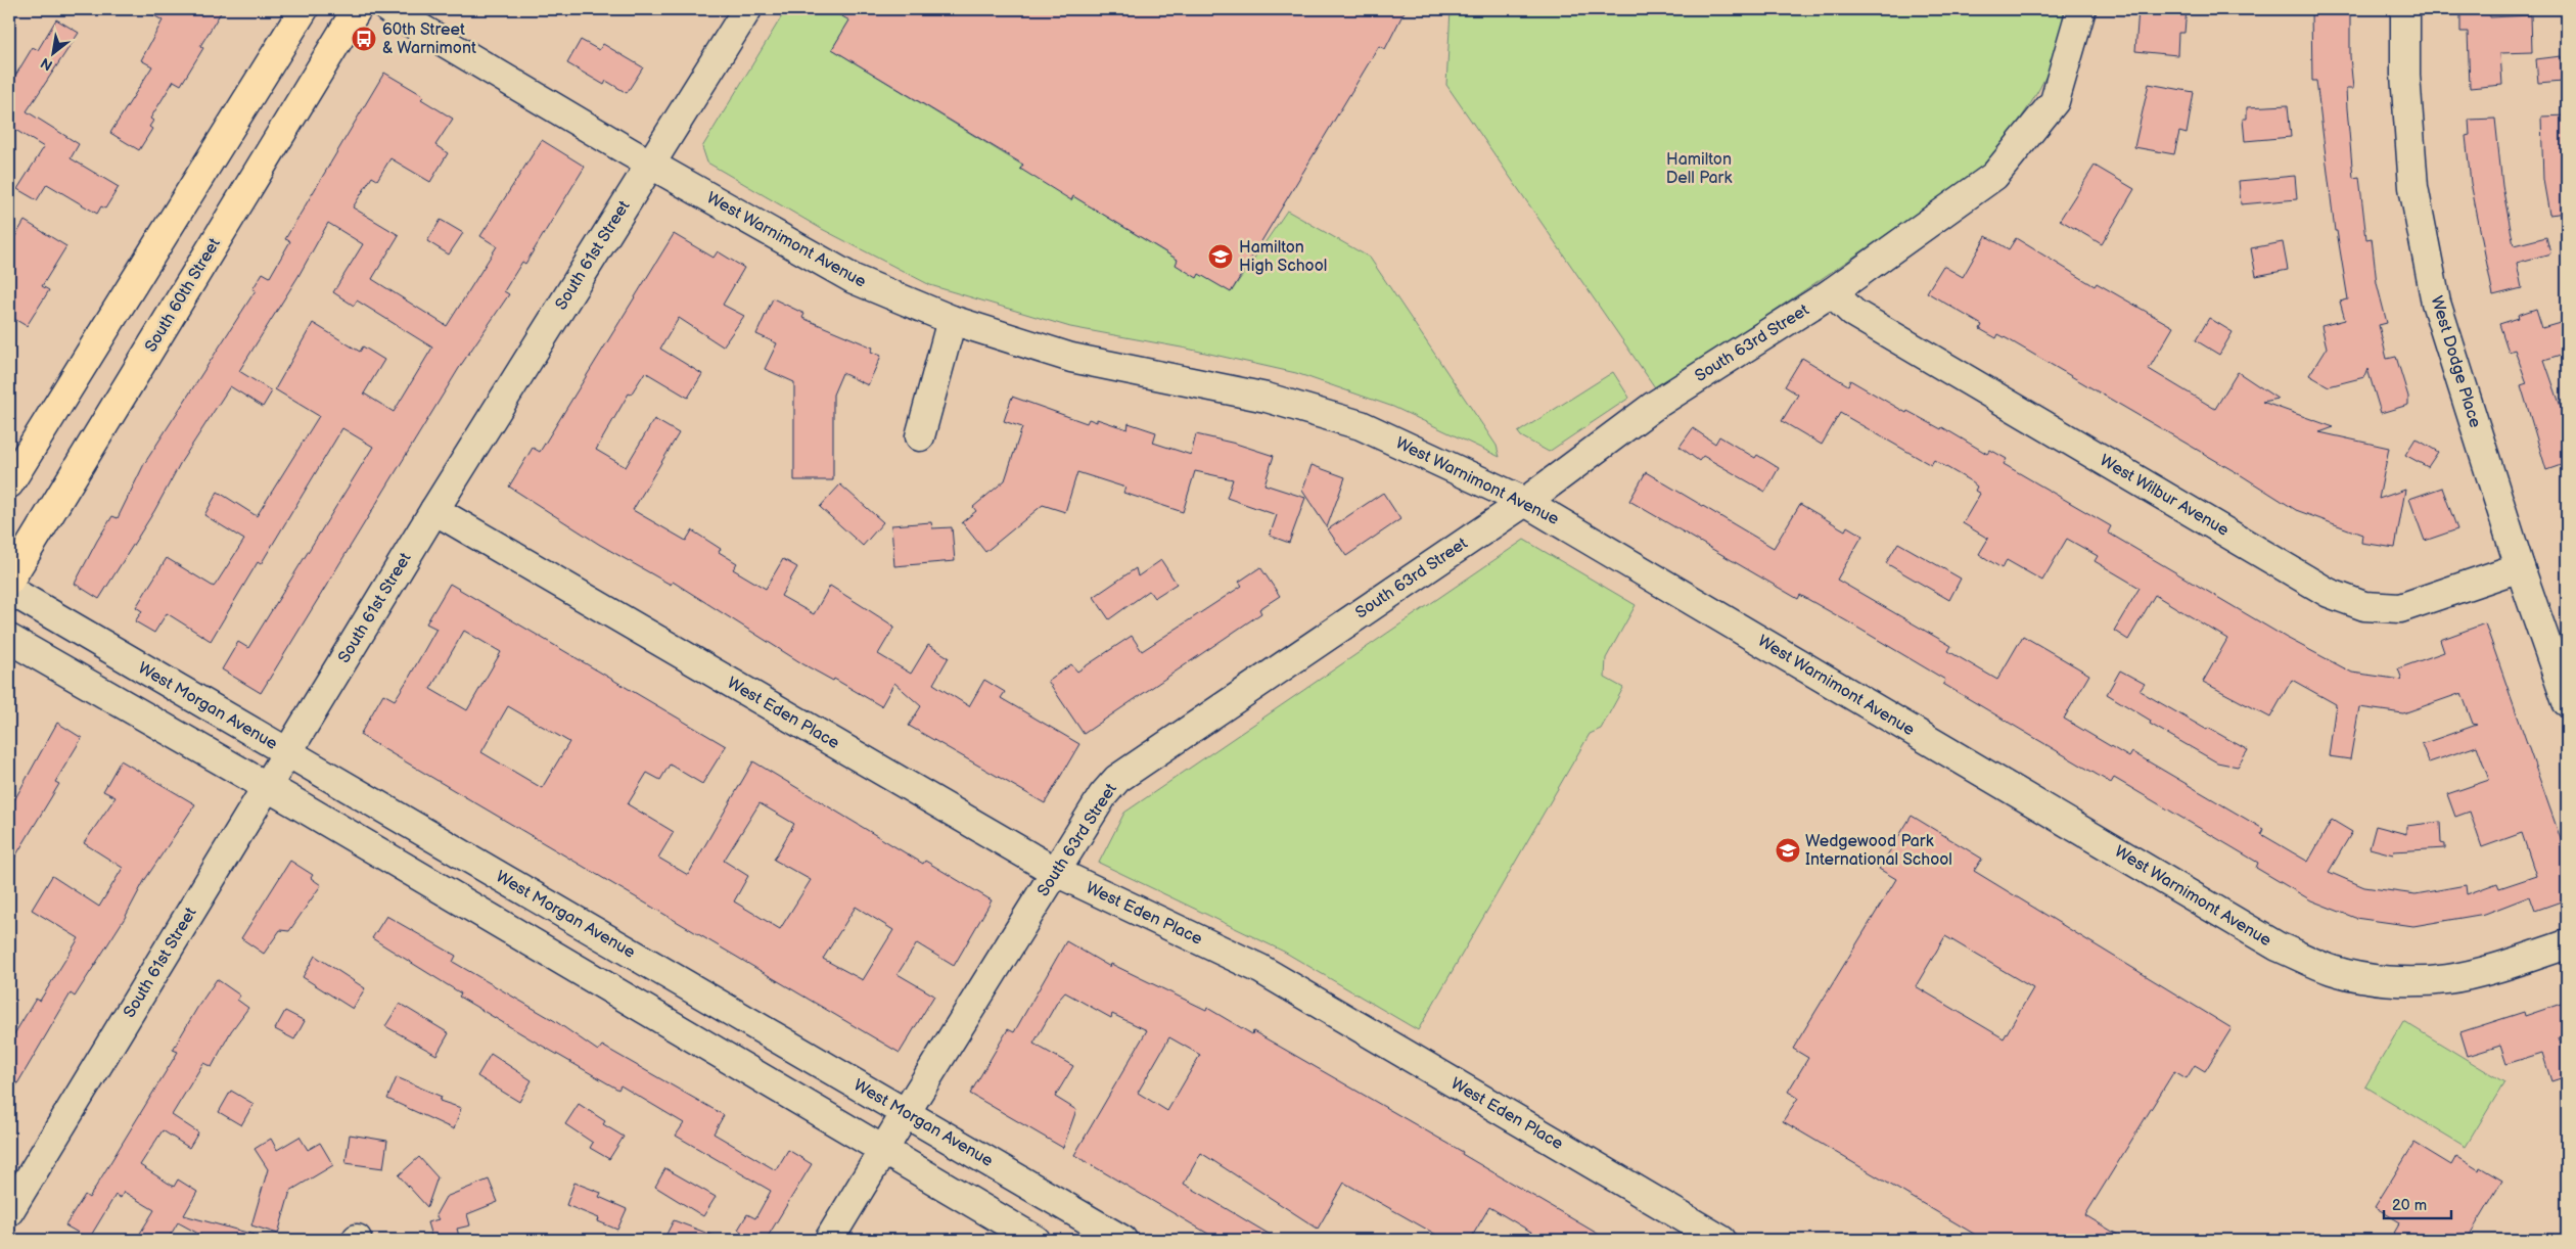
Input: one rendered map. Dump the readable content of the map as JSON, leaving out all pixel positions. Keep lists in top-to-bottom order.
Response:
{
  "streets": {
    "main road": ["South 60th Street"],
    "street": [
      "West Warnimont Avenue",
      "South 61st Street",
      "South 63rd Street",
      "West Dodge Place",
      "West Wilbur Avenue",
      "West Morgan Avenue",
      "West Eden Place"
    ]
  },
  "crossings": [
    ["West Warnimont Avenue", "South 61st Street"],
    ["West Warnimont Avenue", "South 63rd Street"],
    ["South 61st Street", "West Morgan Avenue"],
    ["South 61st Street", "West Eden Place"],
    ["South 63rd Street", "West Wilbur Avenue"],
    ["South 63rd Street", "West Morgan Avenue"],
    ["South 63rd Street", "West Eden Place"],
    ["West Dodge Place", "West Wilbur Avenue"]
  ],
  "parks": ["Hamilton Dell Park"],
  "places": {
    "bus stop": ["60th Street & Warnimont"],
    "school or university": ["Hamilton High School", "Wedgewood Park International School"]
  },
  "scale_bar": "20 m",
  "north": "bottom left"
}
